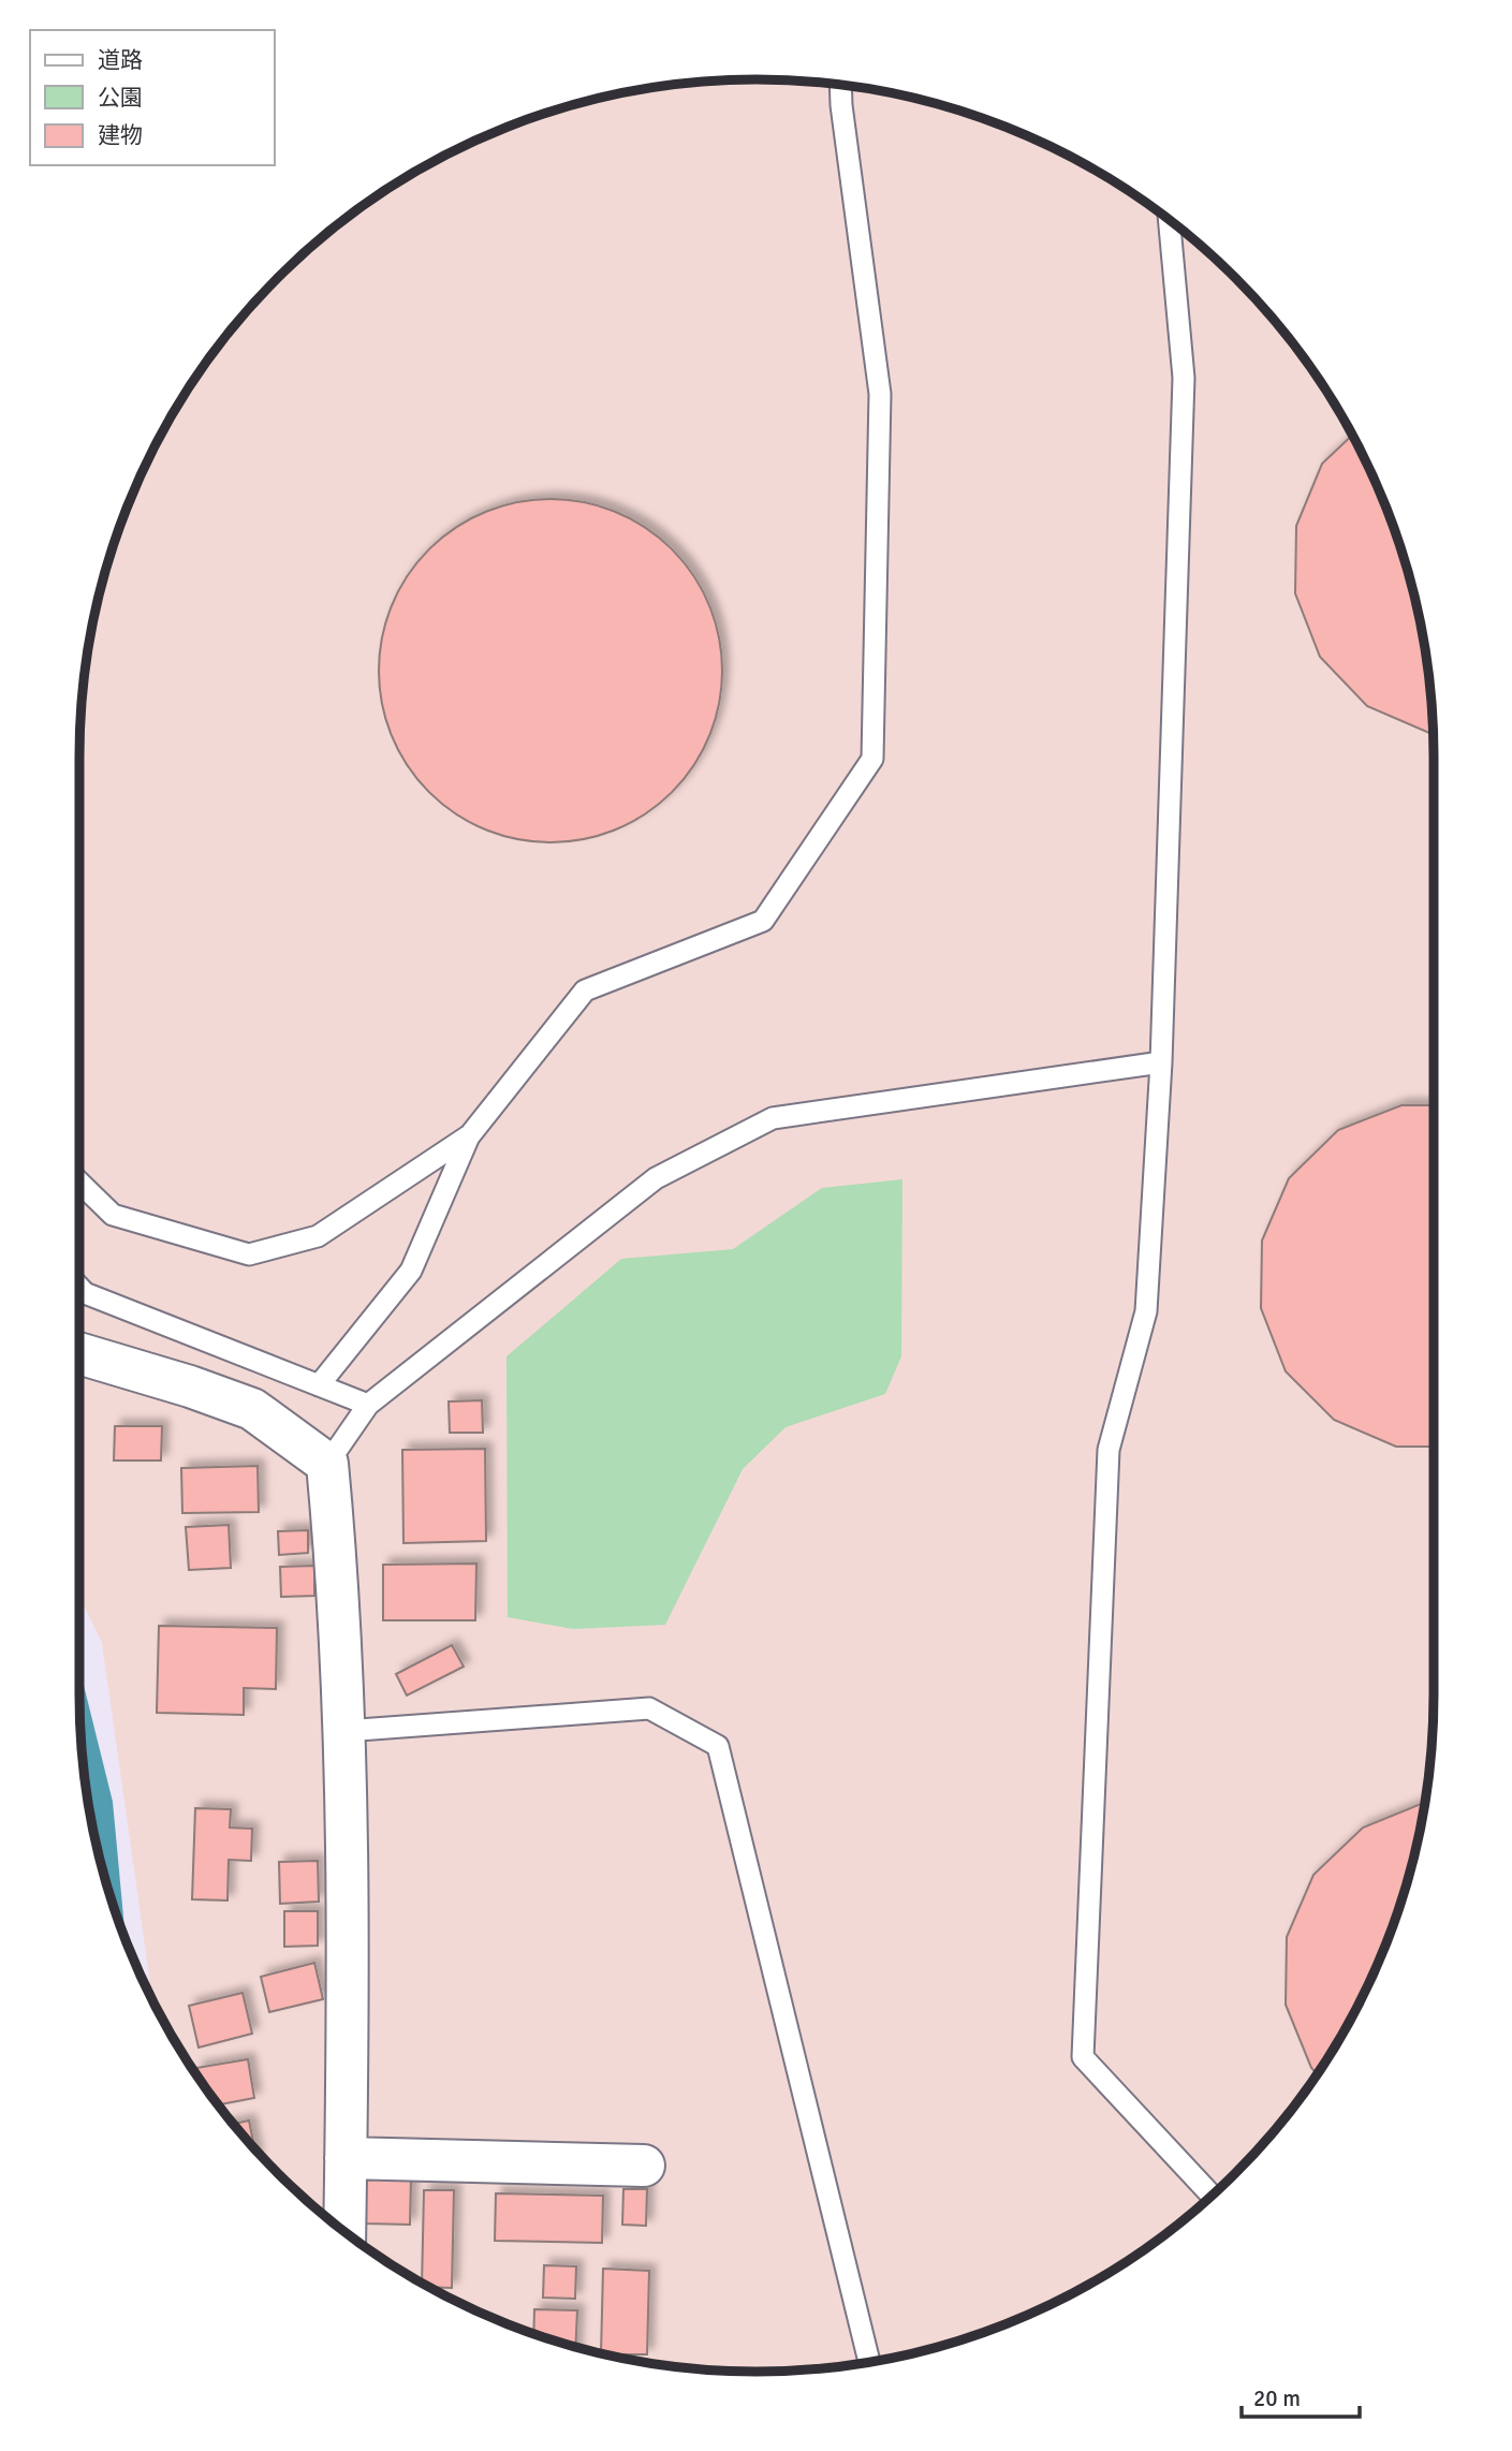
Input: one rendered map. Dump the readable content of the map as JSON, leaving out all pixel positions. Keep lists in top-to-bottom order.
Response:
{
  "legend": ["道路", "公園", "建物"],
  "scale_bar": "20 m"
}
